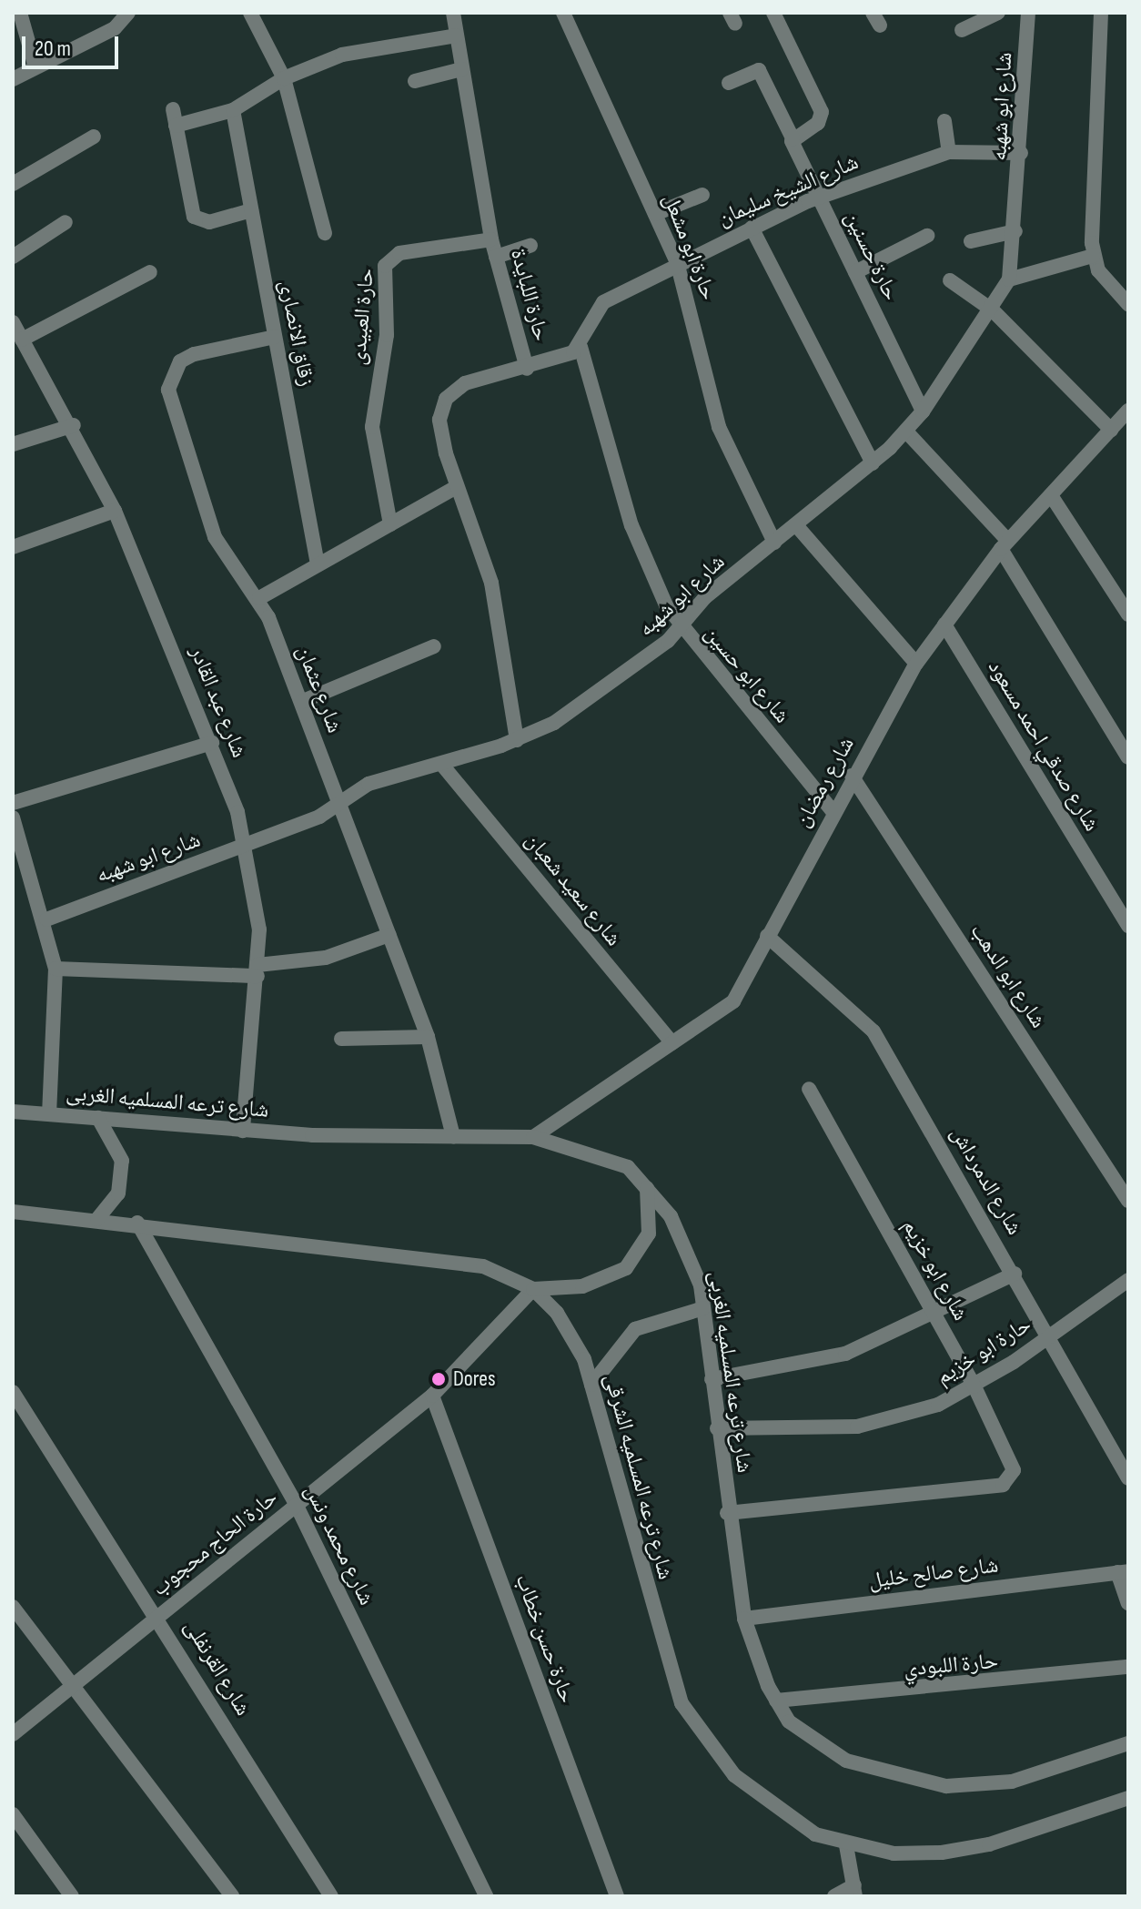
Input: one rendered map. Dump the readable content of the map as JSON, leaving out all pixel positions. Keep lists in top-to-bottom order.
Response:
{
  "streets": {
    "street": [
      "شارع ابو شهبه",
      "شارع الشيخ سليمان",
      "حارة ابو مشعل",
      "حارة حسنين",
      "حارة اللبايدة",
      "حارة العبيدى",
      "زقاق الانصارى",
      "شارع ابو حسين",
      "شارع عثمان",
      "شارع عبد القادر",
      "شارع صدقي احمد مسعود",
      "شارع رمضان",
      "شارع سعيد شعبان",
      "شارع ابو الدهب",
      "شارع ترعه المسلميه الغربى",
      "شارع الدمرداش",
      "شارع ابو خزيم",
      "حارة ابو خزيم",
      "شارع ترعه المسلميه الشرقى",
      "حارة الحاج محجوب",
      "شارع محمد ونس",
      "شارع صالح خليل",
      "حارة حسن خطاب",
      "حارة اللبودي",
      "شارع القرنفلى"
    ]
  },
  "crossings": [
    ["شارع ابو شهبه", "شارع الشيخ سليمان"],
    ["شارع ابو شهبه", "حارة ابو مشعل"],
    ["شارع ابو شهبه", "حارة حسنين"],
    ["شارع ابو شهبه", "حارة اللبايدة"],
    ["شارع ابو شهبه", "شارع ابو حسين"],
    ["شارع ابو شهبه", "شارع عثمان"],
    ["شارع ابو شهبه", "شارع عبد القادر"],
    ["شارع ابو شهبه", "شارع سعيد شعبان"],
    ["شارع الشيخ سليمان", "حارة ابو مشعل"],
    ["شارع الشيخ سليمان", "حارة حسنين"],
    ["شارع الشيخ سليمان", "شارع ابو حسين"],
    ["حارة اللبايدة", "حارة العبيدى"],
    ["زقاق الانصارى", "شارع عثمان"],
    ["شارع ابو حسين", "شارع رمضان"],
    ["شارع عثمان", "شارع ترعه المسلميه الغربى"],
    ["شارع عبد القادر", "شارع ترعه المسلميه الغربى"],
    ["شارع صدقي احمد مسعود", "شارع رمضان"],
    ["شارع رمضان", "شارع سعيد شعبان"],
    ["شارع رمضان", "شارع ابو الدهب"],
    ["شارع رمضان", "شارع ترعه المسلميه الغربى"],
    ["شارع رمضان", "شارع الدمرداش"],
    ["شارع ترعه المسلميه الغربى", "شارع ابو خزيم"],
    ["شارع ترعه المسلميه الغربى", "حارة ابو خزيم"],
    ["شارع ترعه المسلميه الغربى", "شارع صالح خليل"],
    ["شارع ترعه المسلميه الغربى", "حارة اللبودي"],
    ["شارع الدمرداش", "حارة ابو خزيم"],
    ["شارع ابو خزيم", "حارة ابو خزيم"],
    ["شارع ترعه المسلميه الشرقى", "حارة الحاج محجوب"],
    ["شارع ترعه المسلميه الشرقى", "شارع محمد ونس"],
    ["حارة الحاج محجوب", "شارع محمد ونس"],
    ["حارة الحاج محجوب", "حارة حسن خطاب"],
    ["حارة الحاج محجوب", "شارع القرنفلى"]
  ],
  "places": ["Dores"],
  "scale_bar": "20 m"
}
